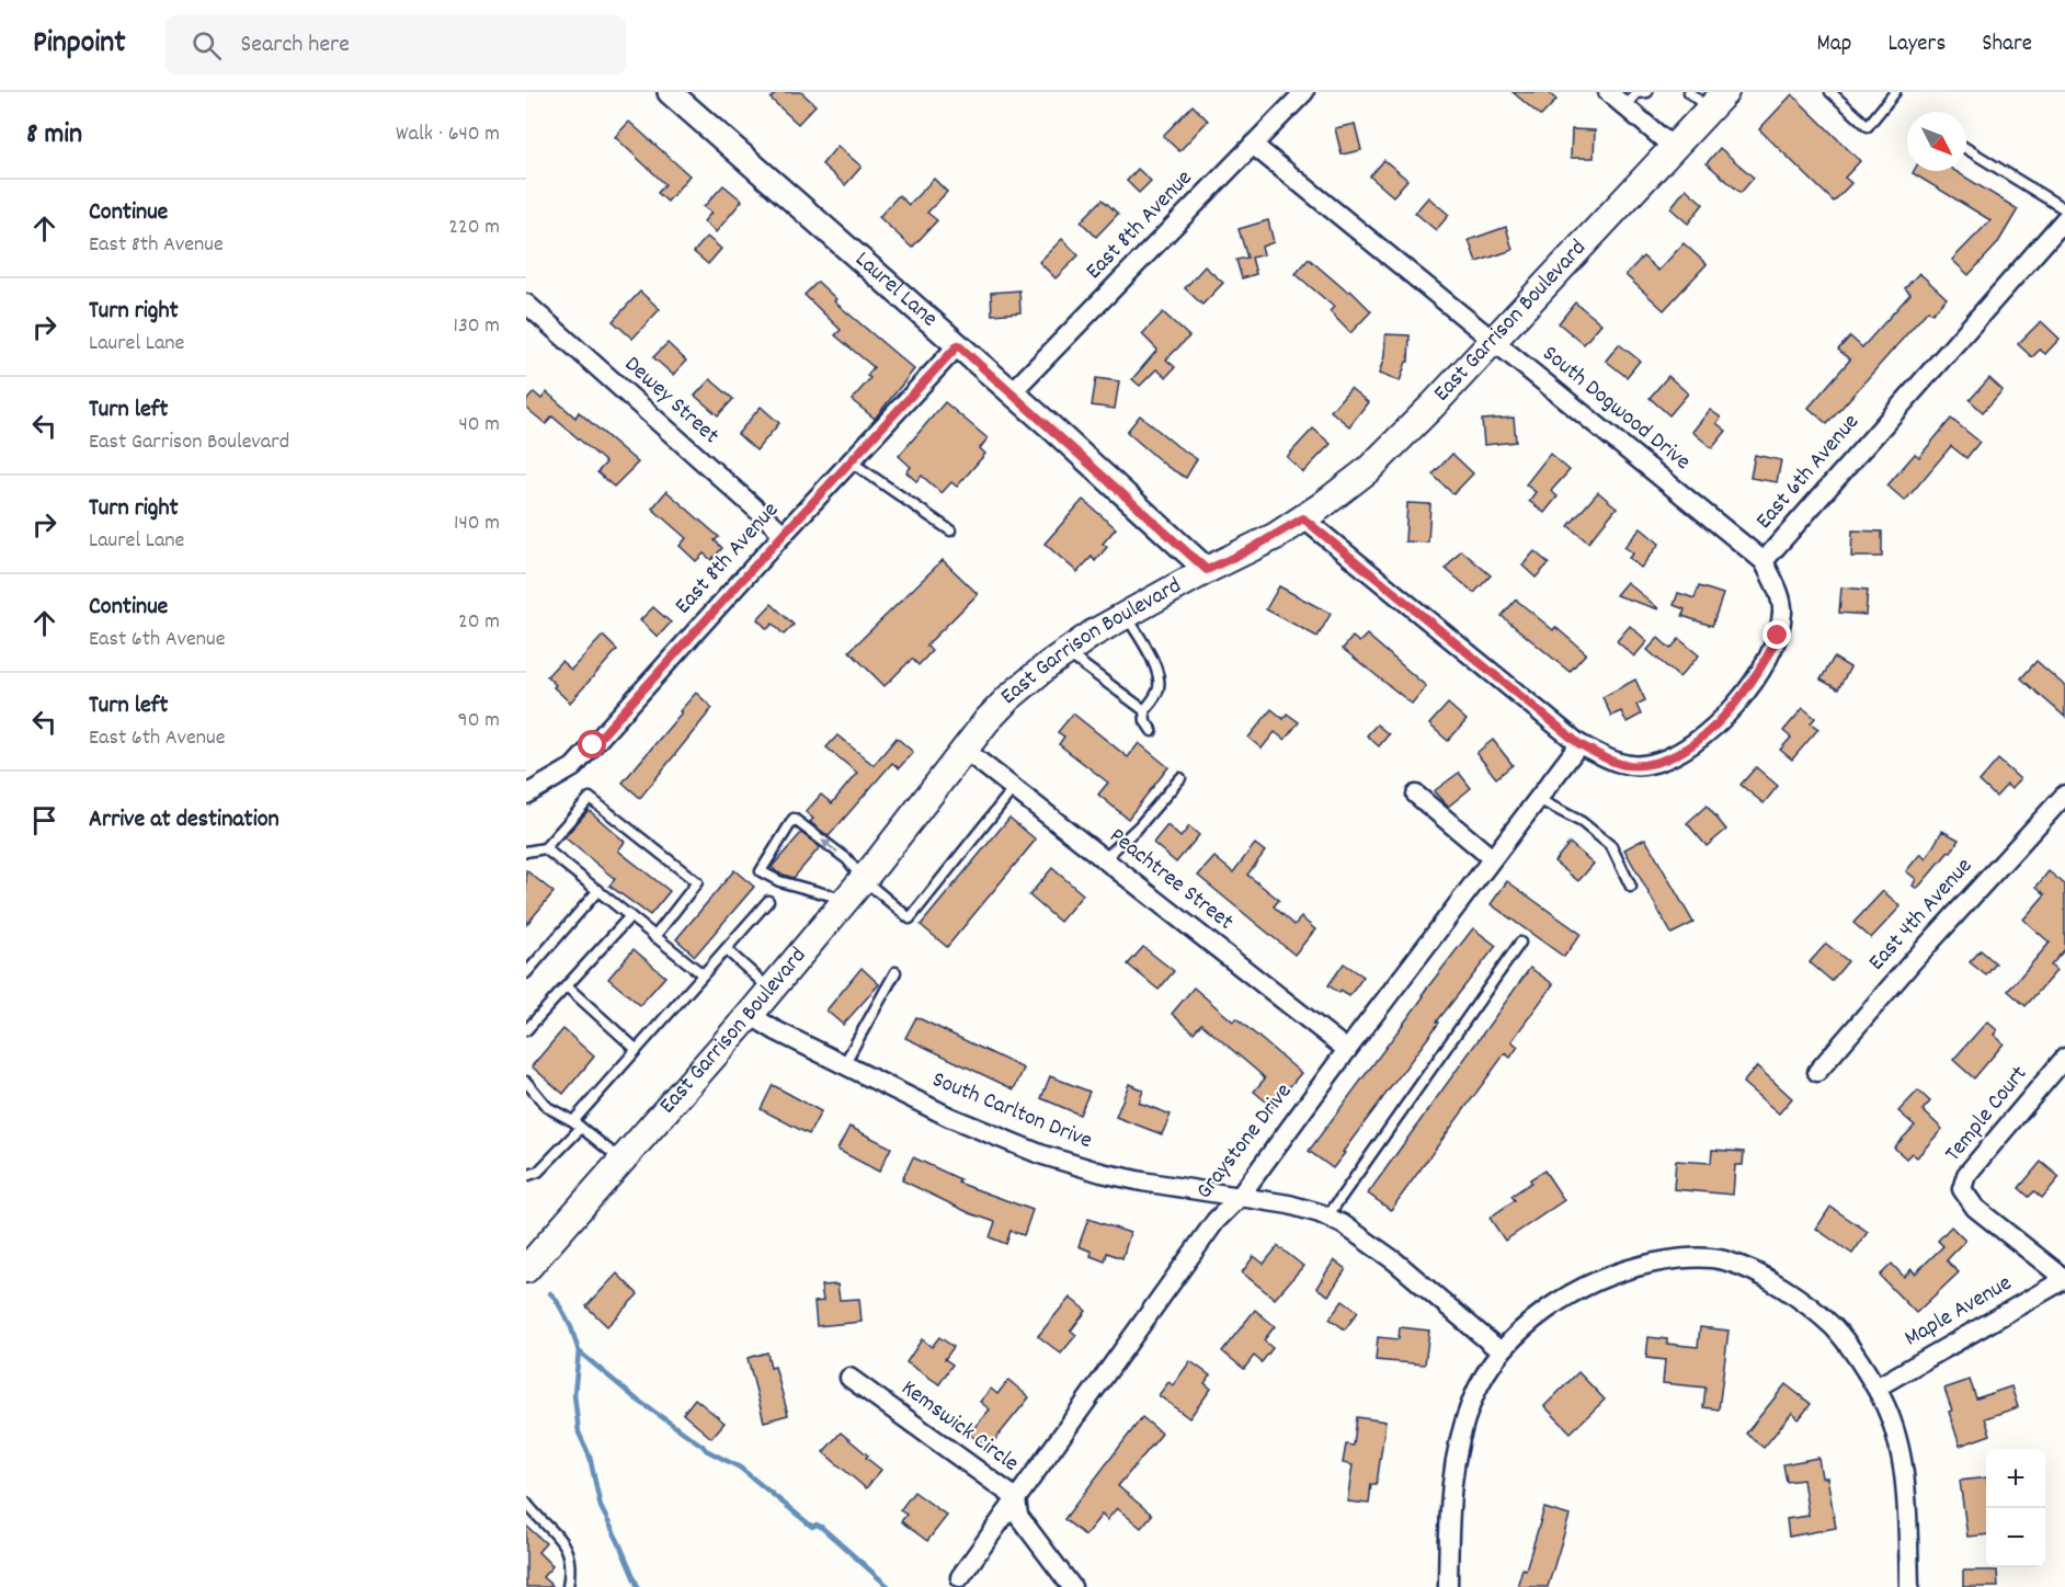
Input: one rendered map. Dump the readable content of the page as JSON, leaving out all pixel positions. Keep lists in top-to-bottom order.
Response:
{
  "streets": {
    "main road": ["East Garrison Boulevard"],
    "street": [
      "East 8th Avenue",
      "Laurel Lane",
      "Dewey Street",
      "South Dogwood Drive",
      "East 6th Avenue",
      "Peachtree Street",
      "East 4th Avenue",
      "South Carlton Drive",
      "Temple Court",
      "Graystone Drive",
      "Maple Avenue",
      "Kemswick Circle"
    ]
  },
  "crossings": [
    ["East 8th Avenue", "Laurel Lane"],
    ["East 8th Avenue", "Dewey Street"],
    ["East 8th Avenue", "South Dogwood Drive"],
    ["Laurel Lane", "East Garrison Boulevard"],
    ["East Garrison Boulevard", "South Dogwood Drive"],
    ["East Garrison Boulevard", "Peachtree Street"],
    ["East Garrison Boulevard", "South Carlton Drive"],
    ["South Dogwood Drive", "East 6th Avenue"],
    ["East 6th Avenue", "Graystone Drive"],
    ["Peachtree Street", "Graystone Drive"],
    ["South Carlton Drive", "Graystone Drive"],
    ["Temple Court", "Maple Avenue"],
    ["Graystone Drive", "Kemswick Circle"]
  ],
  "north": "bottom right",
  "page": {
    "header": "Pinpoint",
    "search": "Search here",
    "nav": ["Map", "Layers", "Share"],
    "heading": ["8 min", "Walk · 640 m"],
    "list": [
      ["Continue", "East 8th Avenue", "220 m"],
      ["Turn right", "Laurel Lane", "130 m"],
      ["Turn left", "East Garrison Boulevard", "40 m"],
      ["Turn right", "Laurel Lane", "140 m"],
      ["Continue", "East 6th Avenue", "20 m"],
      ["Turn left", "East 6th Avenue", "90 m"],
      "Arrive at destination"
    ],
    "map_buttons": ["+", "−"]
  }
}
